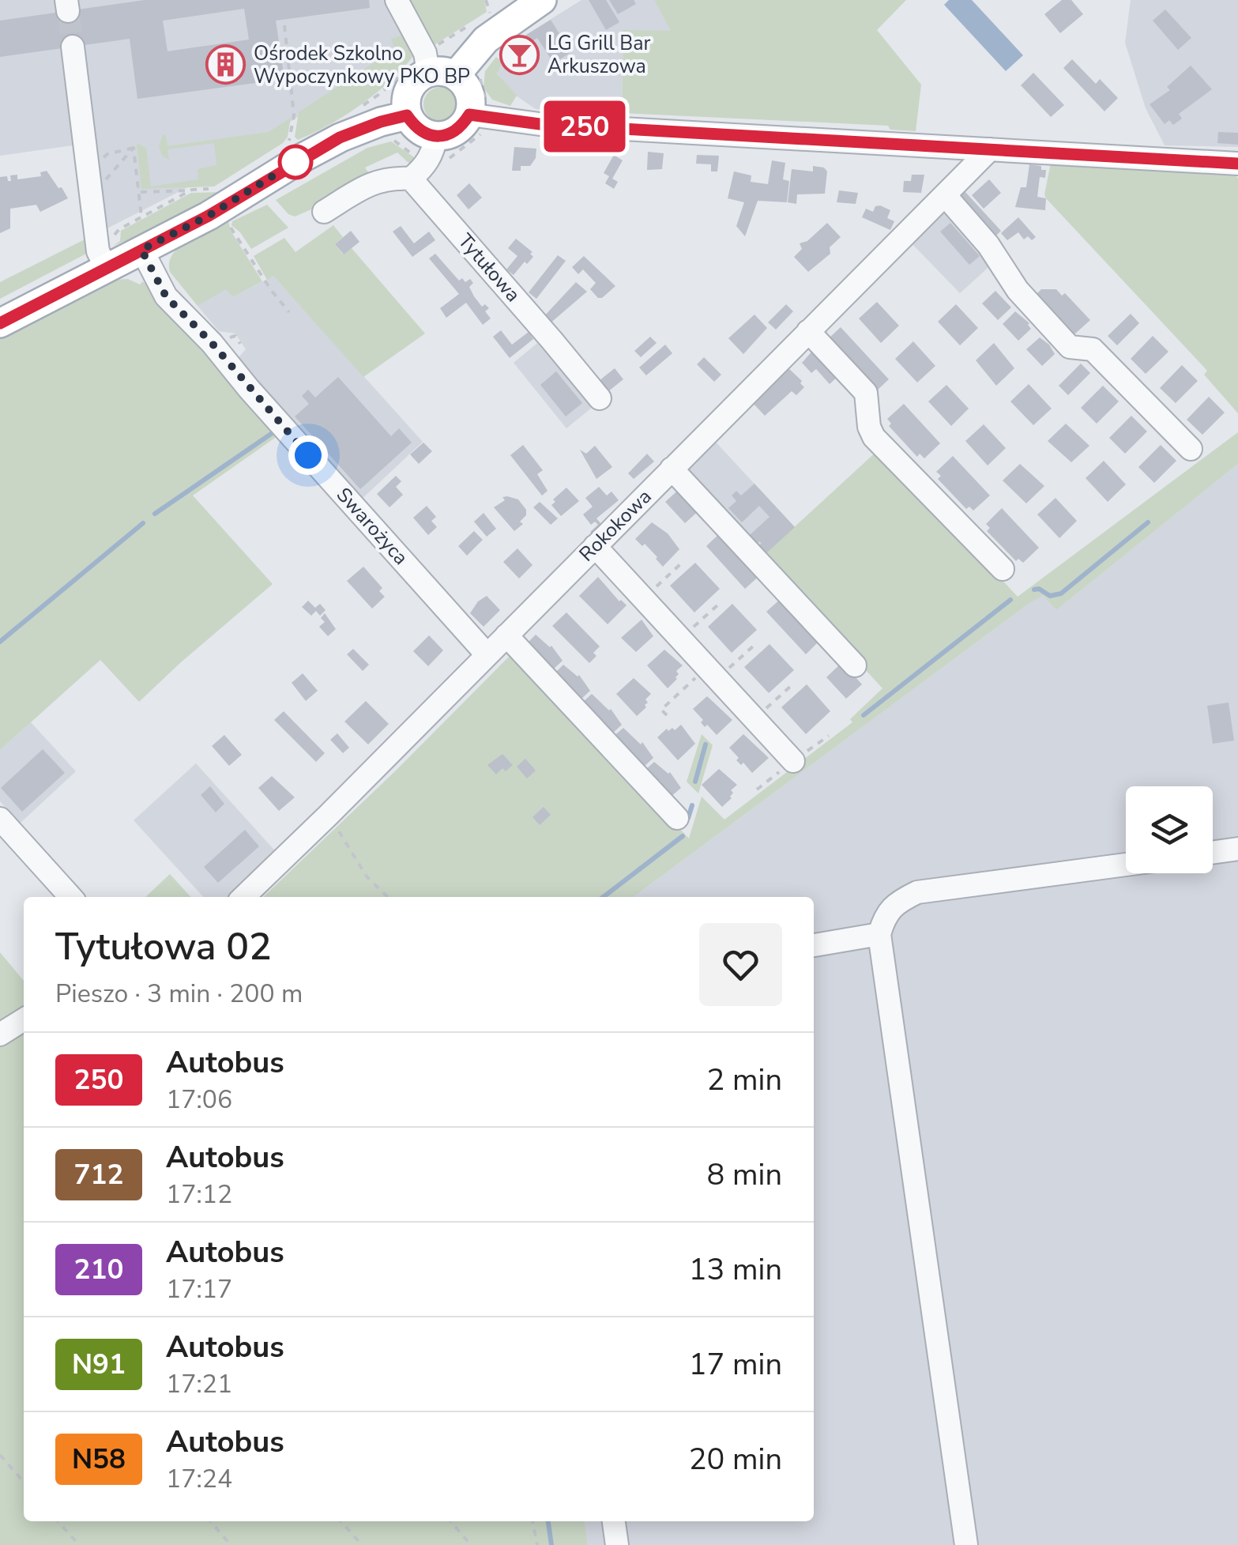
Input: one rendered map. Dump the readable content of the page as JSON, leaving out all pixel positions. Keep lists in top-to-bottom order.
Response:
{
  "streets": {
    "street": ["Tytułowa", "Rokokowa", "Swarożyca"]
  },
  "crossings": [
    ["Rokokowa", "Swarożyca"]
  ],
  "places": {
    "bar": ["LG Grill Bar Arkuszowa"],
    "building": ["Ośrodek Szkolno Wypoczynkowy PKO BP"]
  },
  "lines": ["bus line 250"],
  "page": {
    "on_map": "250",
    "heading": ["Tytułowa 02", "Pieszo · 3 min · 200 m"],
    "list": [
      {
        "mark": "250",
        "name": "Autobus",
        "note": "17:06",
        "value": "2 min"
      },
      {
        "mark": "712",
        "name": "Autobus",
        "note": "17:12",
        "value": "8 min"
      },
      {
        "mark": "210",
        "name": "Autobus",
        "note": "17:17",
        "value": "13 min"
      },
      {
        "mark": "N91",
        "name": "Autobus",
        "note": "17:21",
        "value": "17 min"
      },
      {
        "mark": "N58",
        "name": "Autobus",
        "note": "17:24",
        "value": "20 min"
      }
    ]
  }
}
